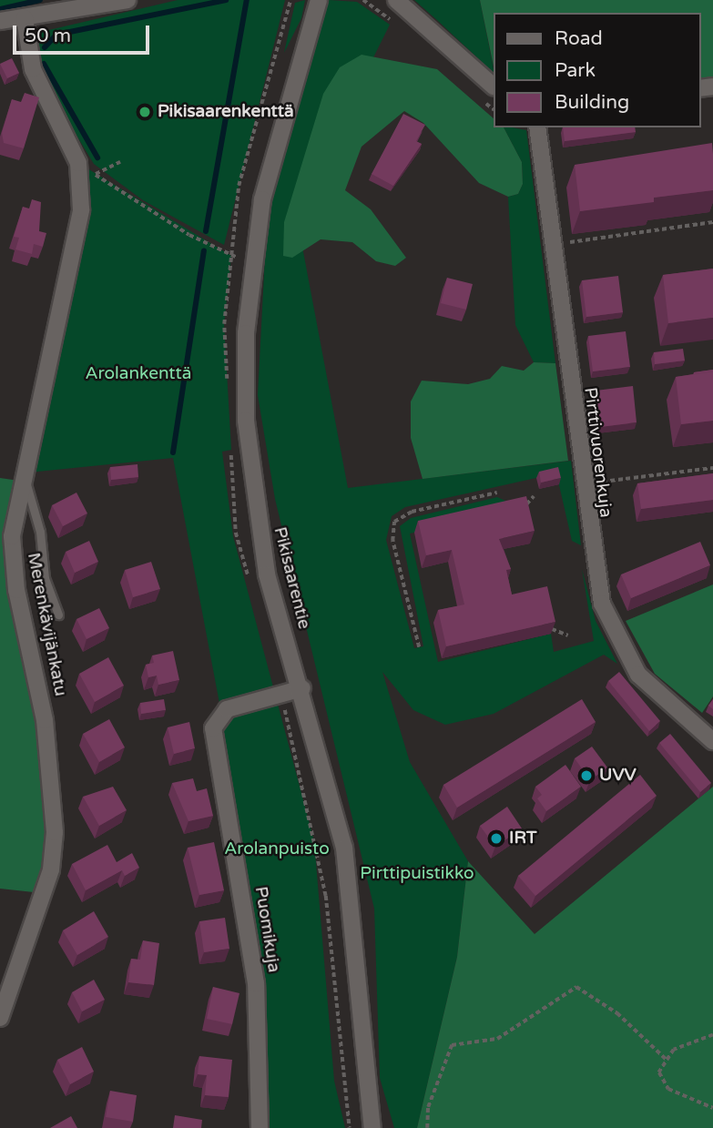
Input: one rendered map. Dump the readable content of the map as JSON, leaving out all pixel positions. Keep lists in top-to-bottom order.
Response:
{
  "streets": {
    "street": [
      "Pirttivuorenkuja",
      "Pikisaarentie",
      "Merenkävijänkatu",
      "Puomikuja"
    ]
  },
  "crossings": [
    ["Pikisaarentie", "Puomikuja"]
  ],
  "parks": ["Arolankenttä", "Arolanpuisto", "Pirttipuistikko"],
  "places": ["Pikisaarenkenttä", "UVV", "IRT"],
  "legend": ["Road", "Park", "Building"],
  "scale_bar": "50 m"
}
